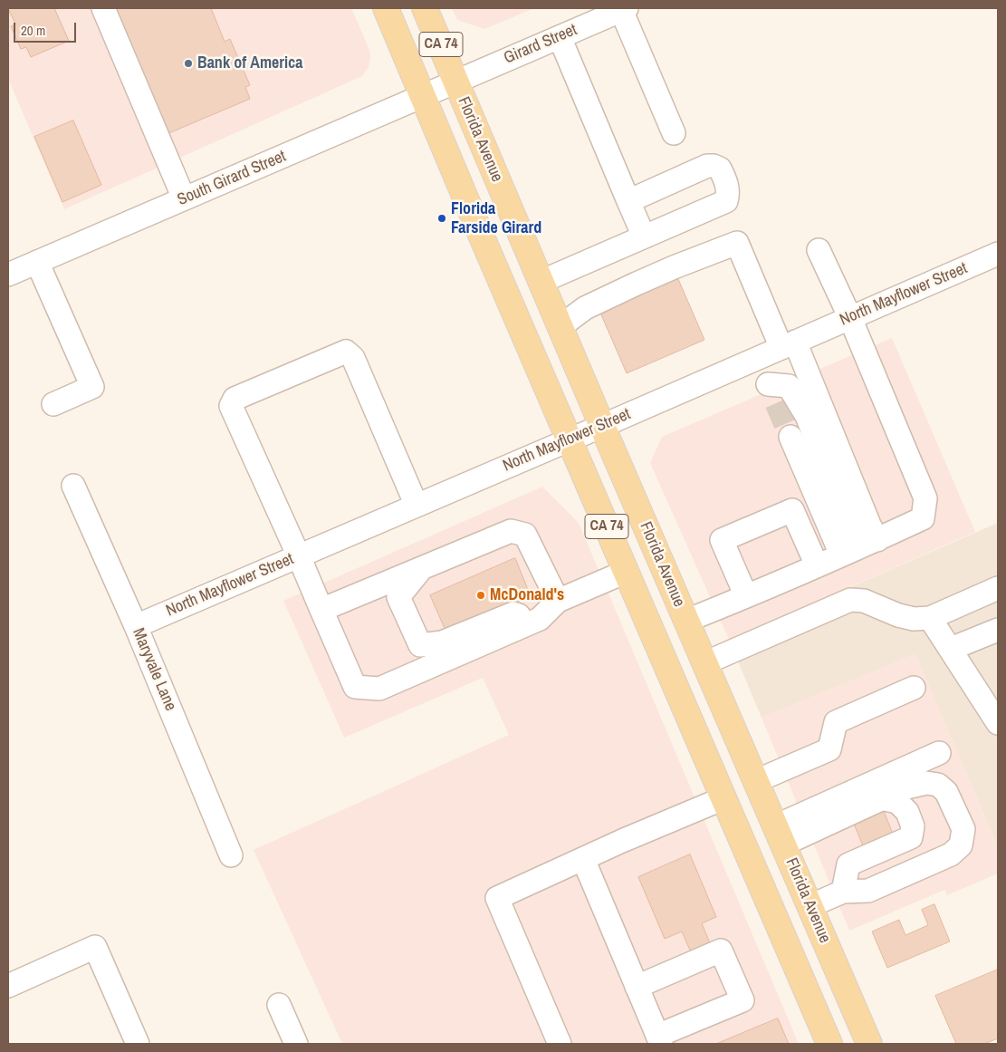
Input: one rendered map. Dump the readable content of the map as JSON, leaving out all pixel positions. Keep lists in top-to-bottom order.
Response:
{
  "streets": {
    "main road": ["CA 74", "Florida Avenue"],
    "street": [
      "Girard Street",
      "South Girard Street",
      "North Mayflower Street",
      "Maryvale Lane"
    ]
  },
  "crossings": [
    ["CA 74", "South Girard Street"],
    ["CA 74", "North Mayflower Street"],
    ["Girard Street", "Florida Avenue"],
    ["Girard Street", "South Girard Street"],
    ["Florida Avenue", "South Girard Street"],
    ["Florida Avenue", "North Mayflower Street"],
    ["North Mayflower Street", "Maryvale Lane"]
  ],
  "places": ["Bank of America", "Florida Farside Girard", "McDonald's"],
  "scale_bar": "20 m"
}
